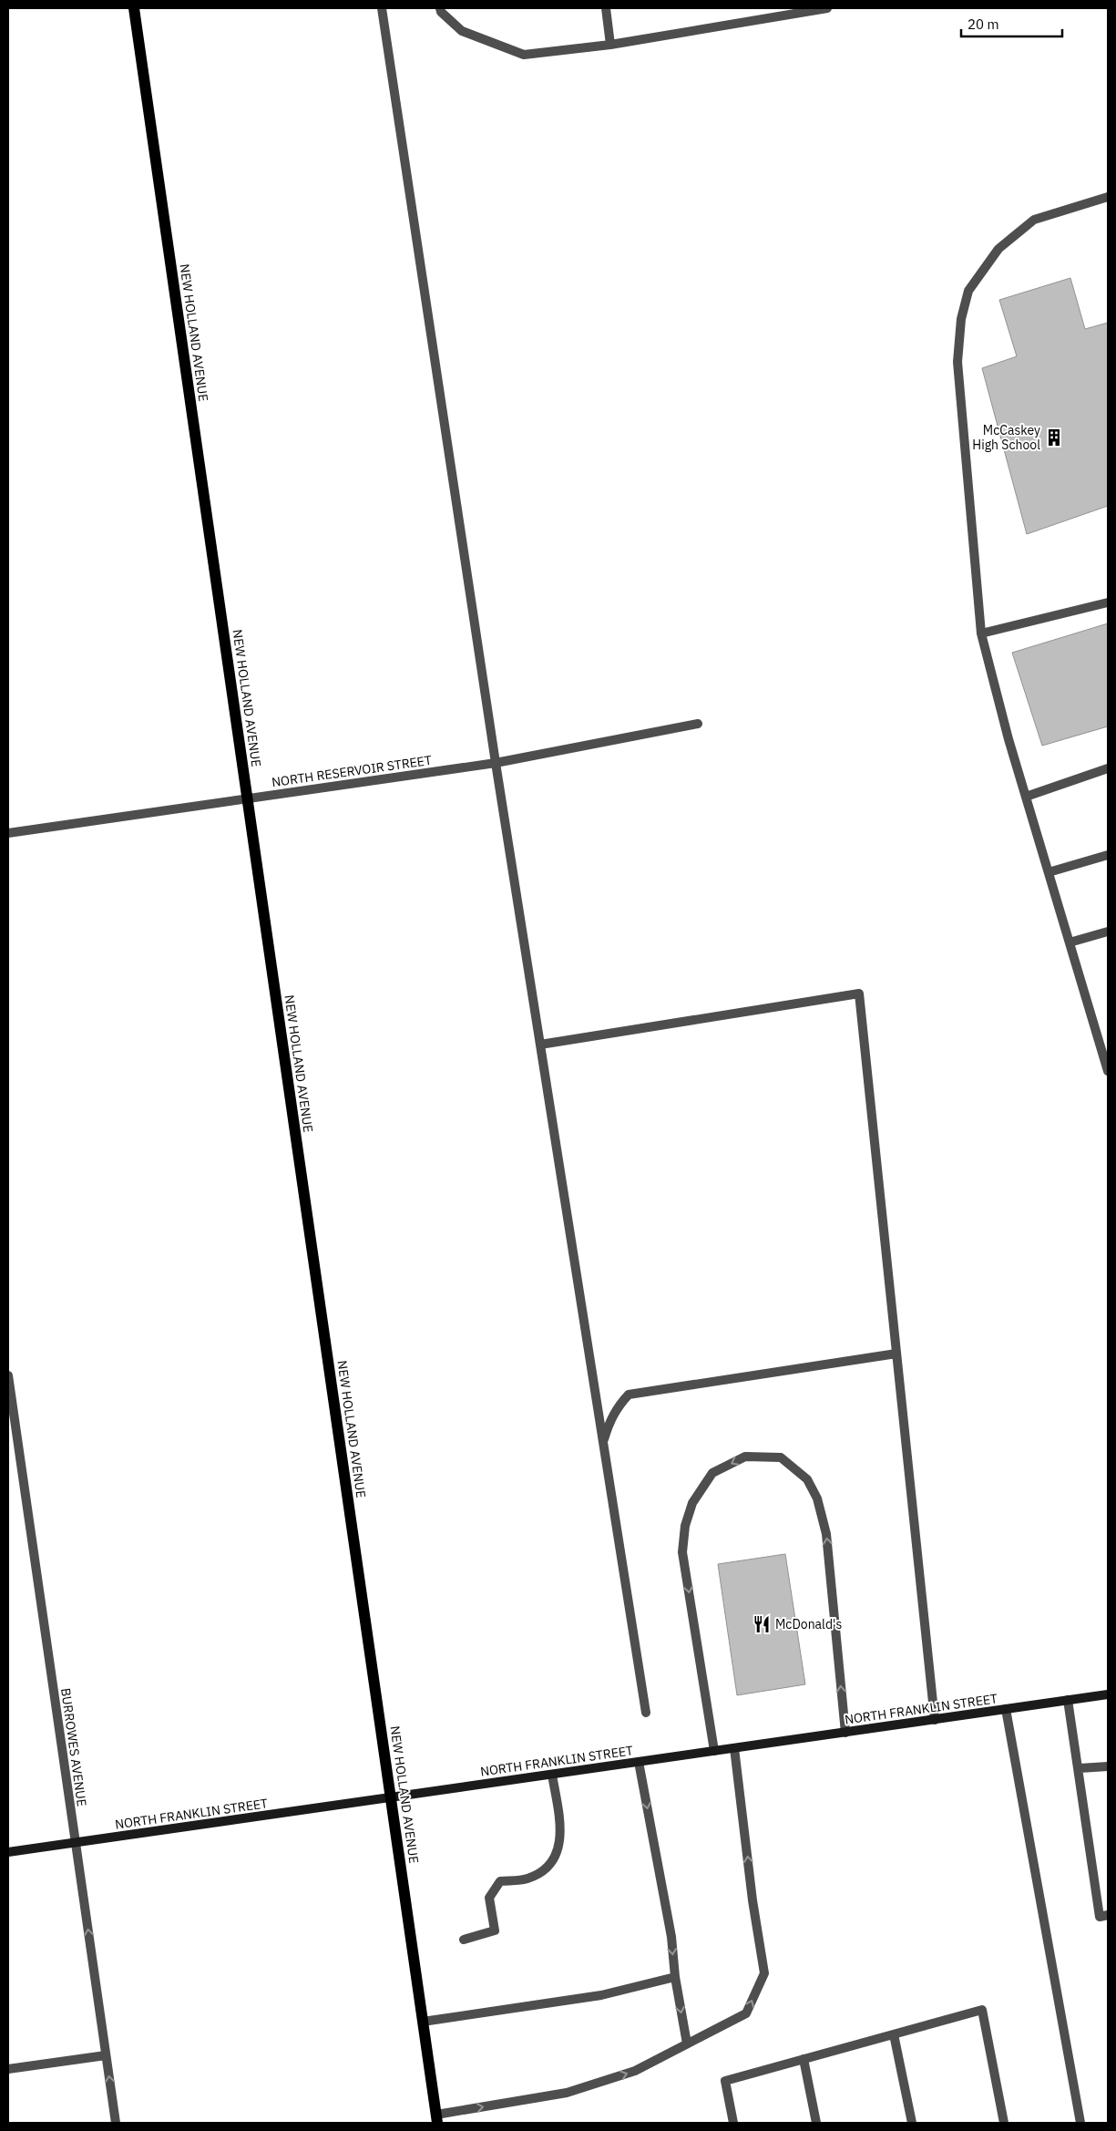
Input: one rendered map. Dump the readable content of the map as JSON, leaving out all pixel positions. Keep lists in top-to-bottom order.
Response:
{
  "streets": {
    "main road": ["NEW HOLLAND AVENUE", "NORTH FRANKLIN STREET"],
    "street": ["NORTH RESERVOIR STREET", "BURROWES AVENUE"]
  },
  "crossings": [
    ["NEW HOLLAND AVENUE", "NORTH RESERVOIR STREET"],
    ["NEW HOLLAND AVENUE", "NORTH FRANKLIN STREET"],
    ["NORTH FRANKLIN STREET", "BURROWES AVENUE"]
  ],
  "one_way": ["BURROWES AVENUE"],
  "places": {
    "building": ["McCaskey High School"],
    "restaurant": ["McDonald's"]
  },
  "scale_bar": "20 m"
}
